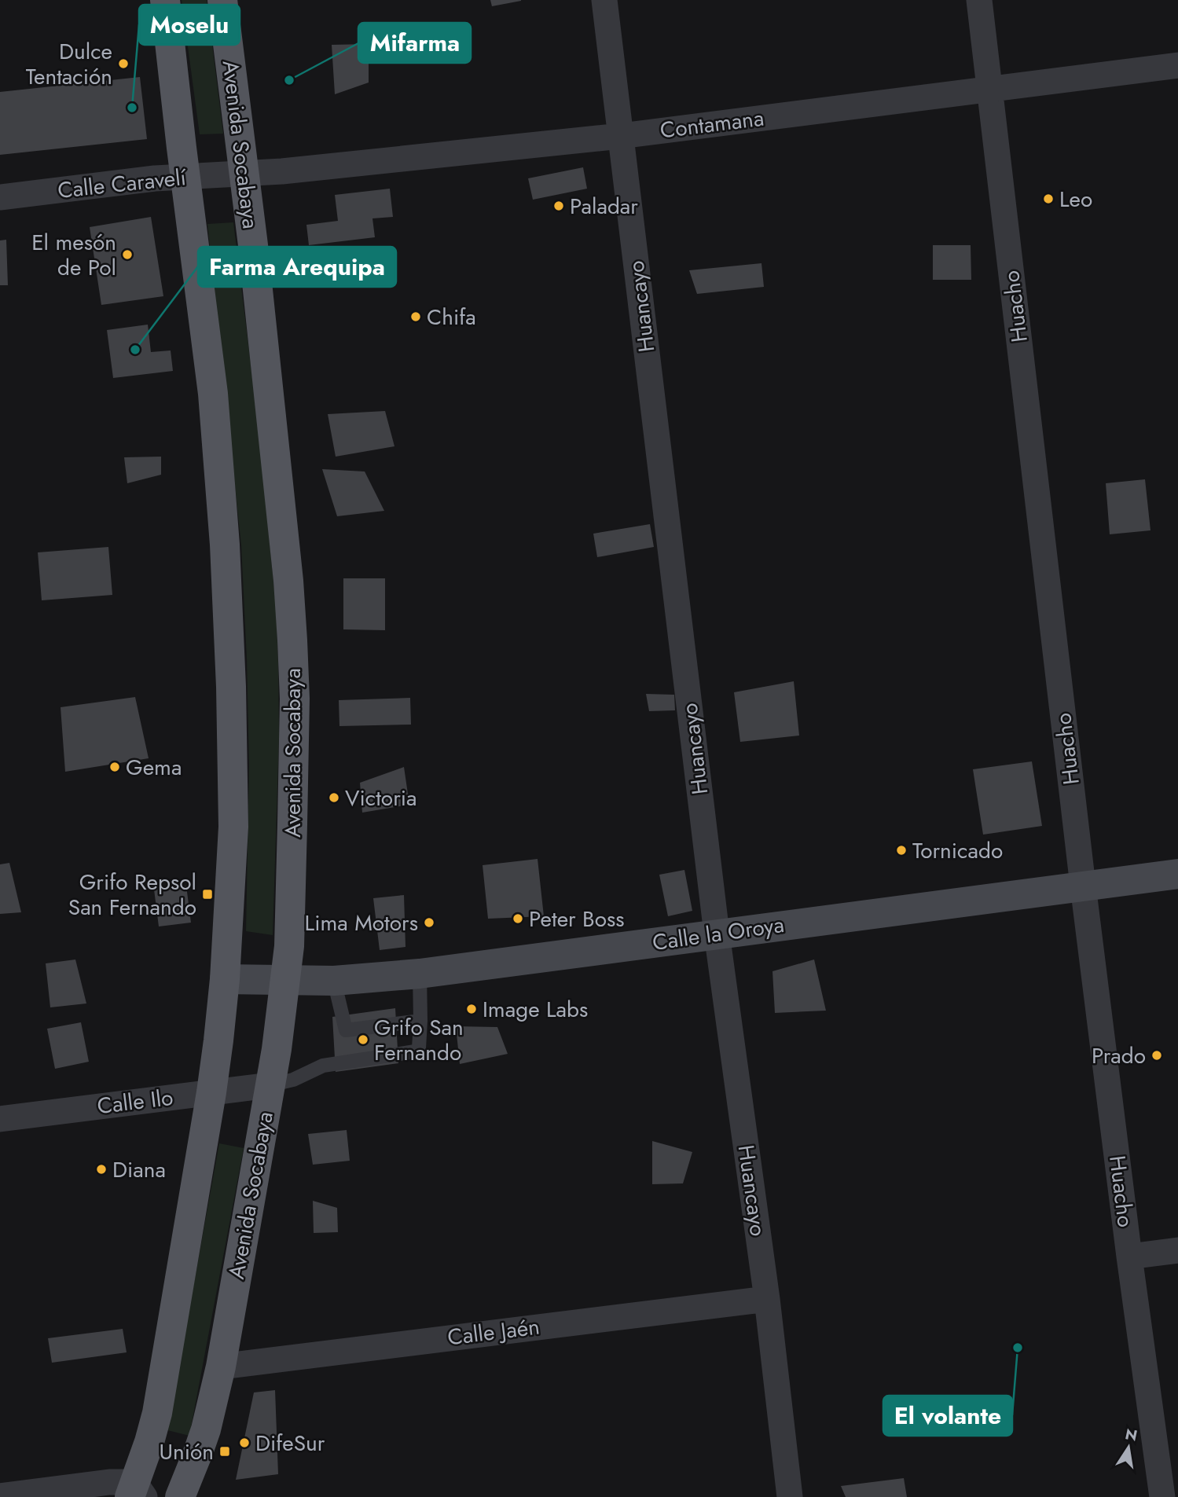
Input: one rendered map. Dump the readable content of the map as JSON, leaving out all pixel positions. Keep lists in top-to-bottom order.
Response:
{
  "streets": {
    "main road": ["Avenida Socabaya"],
    "street": [
      "Contamana",
      "Calle Caravelí",
      "Huancayo",
      "Huacho",
      "Calle la Oroya",
      "Calle Ilo",
      "Calle Jaén"
    ]
  },
  "crossings": [
    ["Contamana", "Avenida Socabaya"],
    ["Contamana", "Calle Caravelí"],
    ["Contamana", "Huancayo"],
    ["Contamana", "Huacho"],
    ["Avenida Socabaya", "Calle Caravelí"],
    ["Avenida Socabaya", "Calle la Oroya"],
    ["Avenida Socabaya", "Calle Ilo"],
    ["Avenida Socabaya", "Calle Jaén"],
    ["Huancayo", "Calle la Oroya"],
    ["Huancayo", "Calle Jaén"],
    ["Huacho", "Calle la Oroya"]
  ],
  "places": {
    "other": [
      "Dulce Tentación",
      "Mifarma",
      "Moselu",
      "Leo",
      "Paladar",
      "El mesón de Pol",
      "Chifa",
      "Farma Arequipa",
      "Gema",
      "Victoria",
      "Tornicado",
      "Peter Boss",
      "Lima Motors",
      "Image Labs",
      "Grifo San Fernando",
      "Prado",
      "Diana",
      "El volante",
      "DifeSur"
    ],
    "transit": ["Grifo Repsol San Fernando", "Unión"]
  },
  "north": "top"
}
